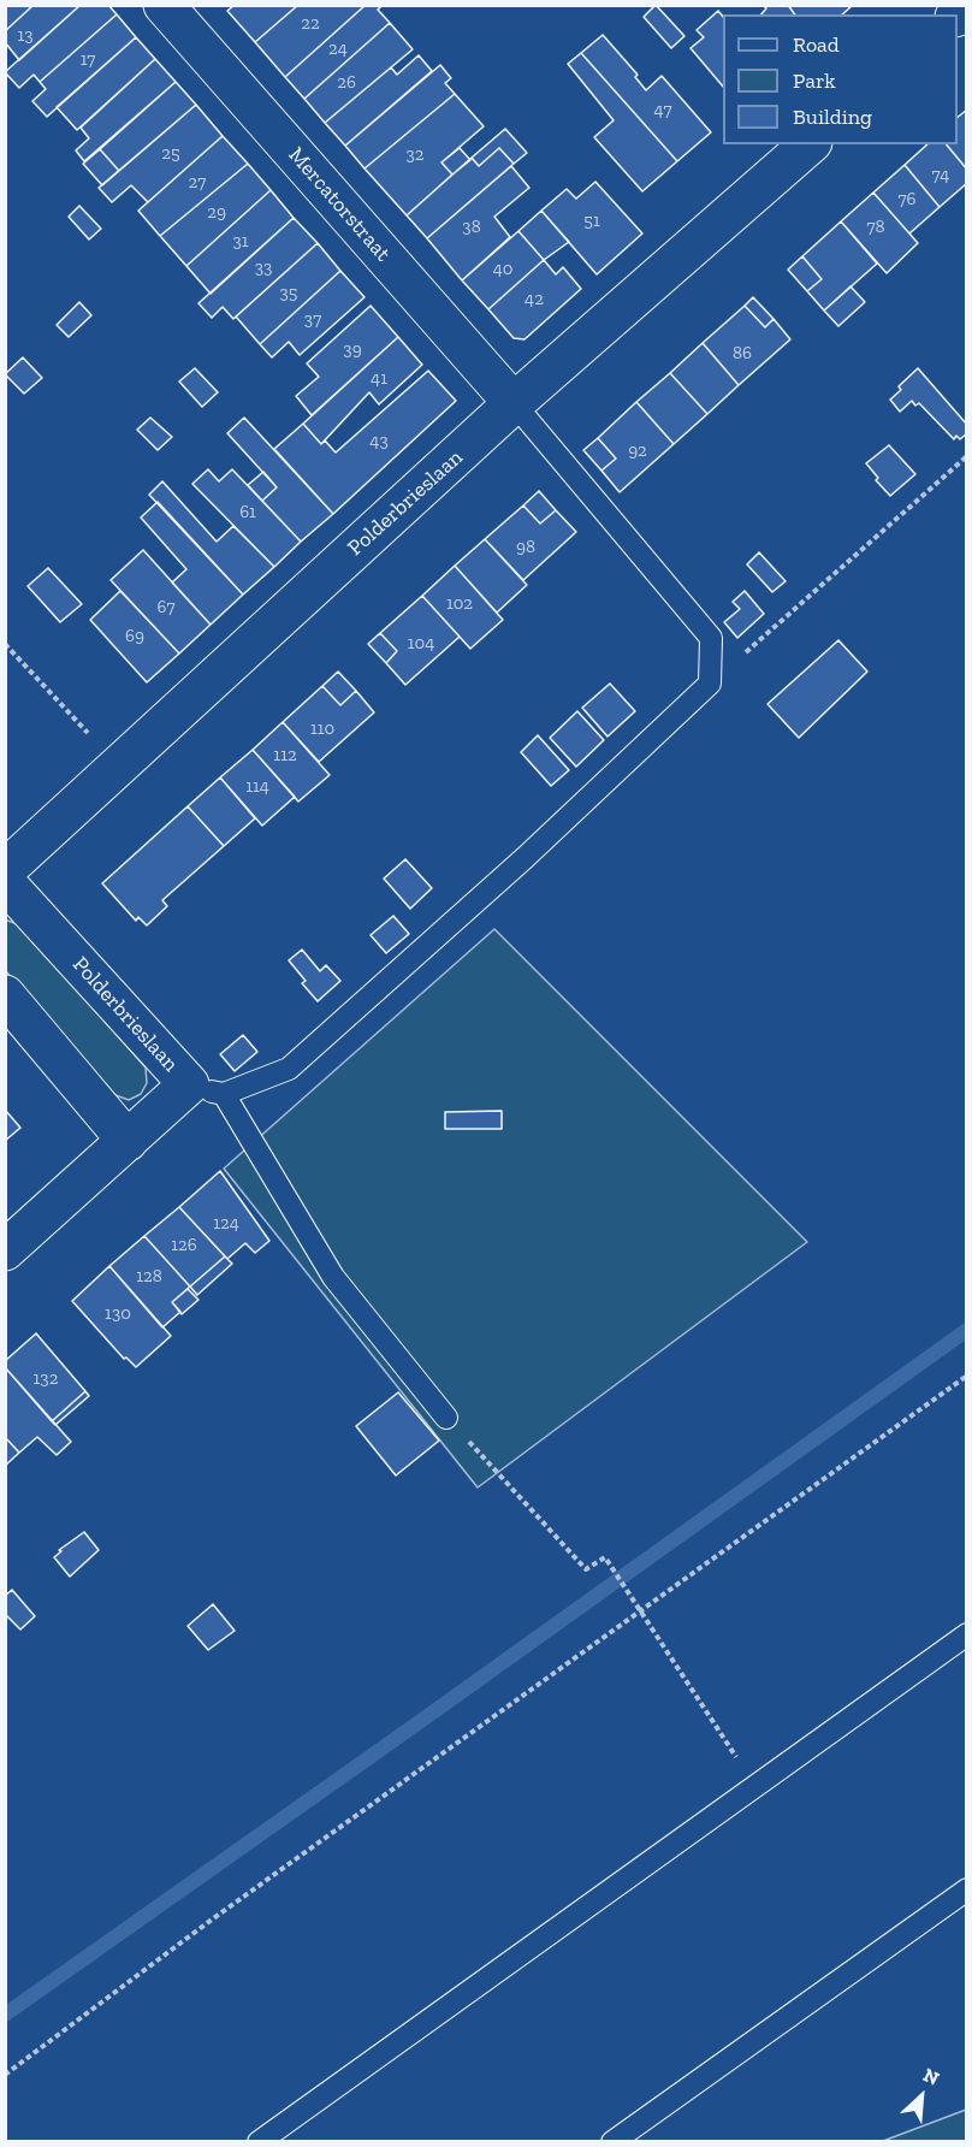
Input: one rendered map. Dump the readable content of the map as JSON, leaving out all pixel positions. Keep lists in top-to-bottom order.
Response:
{
  "streets": {
    "street": ["Mercatorstraat", "Polderbrieslaan"]
  },
  "crossings": [
    ["Mercatorstraat", "Polderbrieslaan"]
  ],
  "house_numbers": [
    "22",
    "13",
    "24",
    "17",
    "26",
    "47",
    "25",
    "32",
    "74",
    "27",
    "76",
    "29",
    "51",
    "38",
    "78",
    "31",
    "33",
    "40",
    "35",
    "42",
    "37",
    "39",
    "86",
    "41",
    "43",
    "92",
    "61",
    "98",
    "102",
    "67",
    "69",
    "104",
    "110",
    "112",
    "114",
    "124",
    "126",
    "128",
    "130",
    "132"
  ],
  "legend": ["Road", "Park", "Building"],
  "north": "top right"
}
